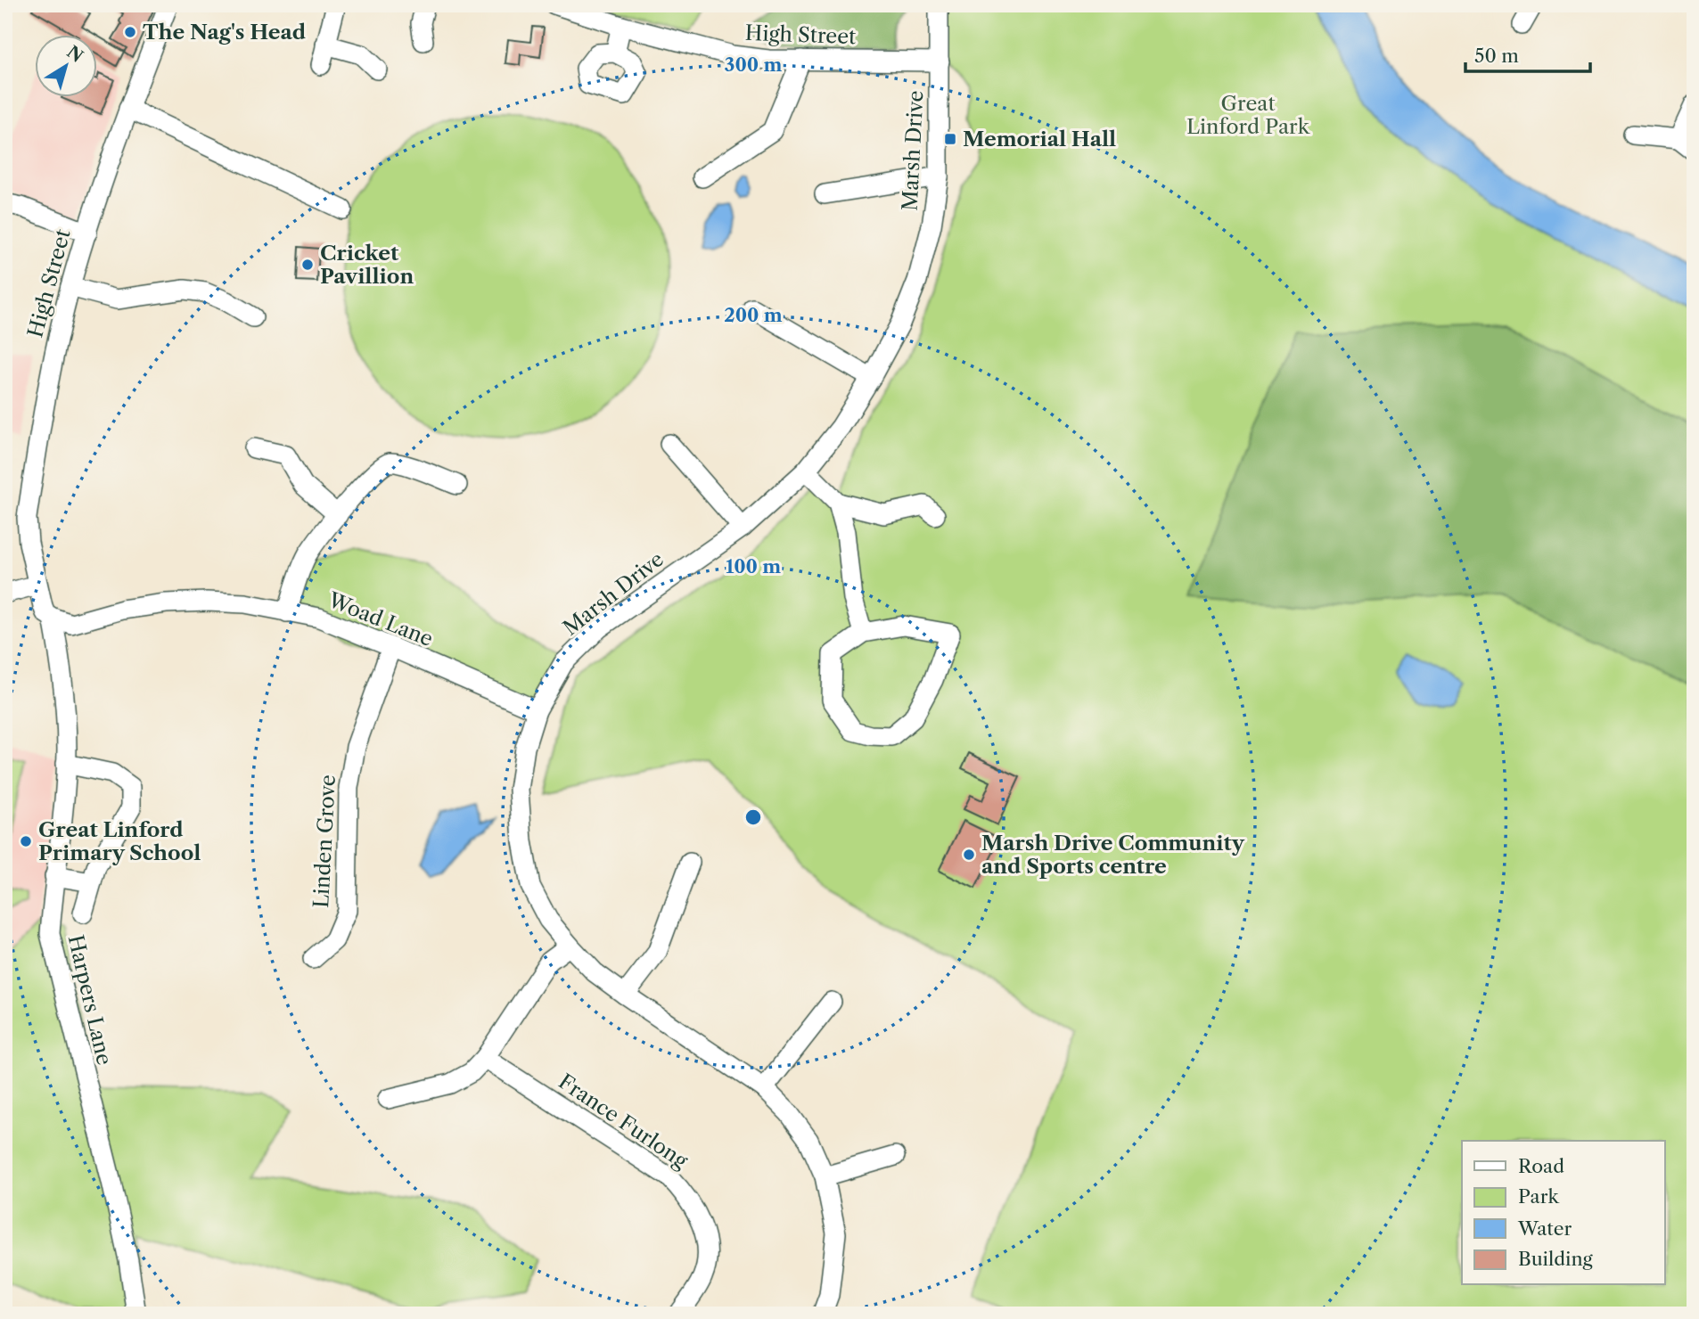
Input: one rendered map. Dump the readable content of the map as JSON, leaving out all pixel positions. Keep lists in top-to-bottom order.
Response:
{
  "streets": {
    "street": [
      "High Street",
      "Marsh Drive",
      "Woad Lane",
      "Linden Grove",
      "Harpers Lane",
      "France Furlong"
    ]
  },
  "crossings": [
    ["High Street", "Marsh Drive"],
    ["High Street", "Woad Lane"],
    ["High Street", "Harpers Lane"],
    ["Marsh Drive", "Woad Lane"],
    ["Woad Lane", "Linden Grove"],
    ["Woad Lane", "Harpers Lane"]
  ],
  "parks": ["Great Linford Park"],
  "places": {
    "other": [
      "The Nag's Head",
      "Cricket Pavillion",
      "Great Linford Primary School",
      "Marsh Drive Community and Sports centre"
    ],
    "transit": ["Memorial Hall"]
  },
  "legend": [
    "Road",
    "Park",
    "Water",
    "Building"
  ],
  "scale_bar": "50 m",
  "north": "top right",
  "rings": ["300 m", "200 m", "100 m"]
}
